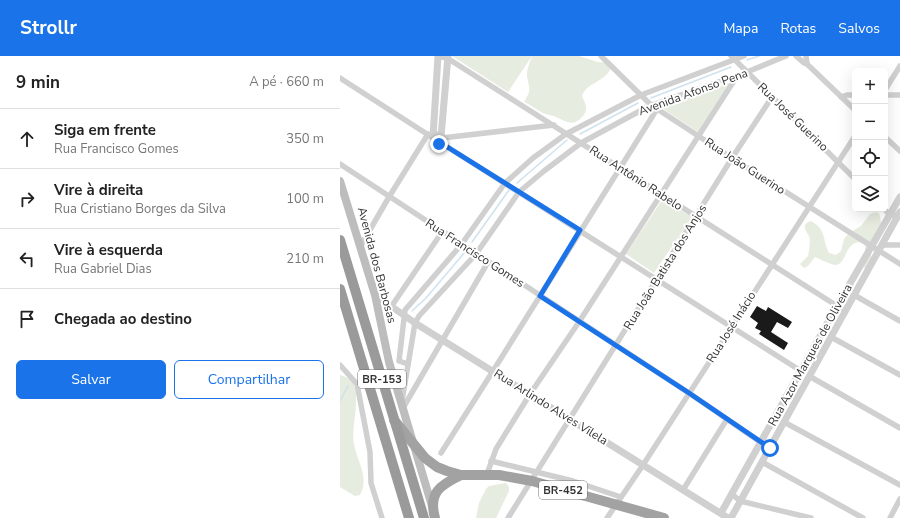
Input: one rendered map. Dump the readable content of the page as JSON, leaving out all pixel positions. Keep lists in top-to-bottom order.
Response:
{
  "streets": {
    "highway": ["Avenida dos Barbosas", "BR-153", "BR-452"],
    "street": [
      "Avenida Afonso Pena",
      "Rua José Guerino",
      "Rua João Guerino",
      "Rua Antônio Rabelo",
      "Rua Francisco Gomes",
      "Rua João Batista dos Anjos",
      "Rua José Inácio",
      "Rua Azor Marques de Oliveira",
      "Rua Arlindo Alves Vilela"
    ]
  },
  "crossings": [
    ["Avenida Afonso Pena", "Rua José Guerino"],
    ["Avenida Afonso Pena", "Rua João Guerino"],
    ["Avenida Afonso Pena", "Rua Antônio Rabelo"],
    ["Avenida Afonso Pena", "Rua Francisco Gomes"],
    ["Avenida Afonso Pena", "Avenida dos Barbosas"],
    ["Avenida Afonso Pena", "Rua Arlindo Alves Vilela"],
    ["Rua José Guerino", "Rua João Batista dos Anjos"],
    ["Rua José Guerino", "Rua José Inácio"],
    ["Rua João Guerino", "Rua João Batista dos Anjos"],
    ["Rua João Guerino", "Rua José Inácio"],
    ["Rua João Guerino", "Rua Azor Marques de Oliveira"],
    ["Rua Antônio Rabelo", "Rua João Batista dos Anjos"],
    ["Rua Antônio Rabelo", "Rua José Inácio"],
    ["Rua Antônio Rabelo", "Rua Azor Marques de Oliveira"],
    ["Rua Francisco Gomes", "Rua João Batista dos Anjos"],
    ["Rua Francisco Gomes", "Rua José Inácio"],
    ["Rua Francisco Gomes", "Rua Azor Marques de Oliveira"],
    ["Avenida dos Barbosas", "Rua Arlindo Alves Vilela"],
    ["Avenida dos Barbosas", "BR-452"],
    ["Rua João Batista dos Anjos", "Rua Arlindo Alves Vilela"],
    ["Rua João Batista dos Anjos", "BR-452"],
    ["Rua José Inácio", "Rua Arlindo Alves Vilela"],
    ["Rua José Inácio", "BR-452"],
    ["Rua Azor Marques de Oliveira", "Rua Arlindo Alves Vilela"],
    ["BR-153", "BR-452"]
  ],
  "page": {
    "header": "Strollr",
    "nav": ["Mapa", "Rotas", "Salvos"],
    "heading": ["9 min", "A pé · 660 m"],
    "map_buttons": ["+", "−"],
    "list": [
      ["Siga em frente", "Rua Francisco Gomes", "350 m"],
      ["Vire à direita", "Rua Cristiano Borges da Silva", "100 m"],
      ["Vire à esquerda", "Rua Gabriel Dias", "210 m"],
      "Chegada ao destino"
    ],
    "buttons": ["Salvar", "Compartilhar"]
  }
}
